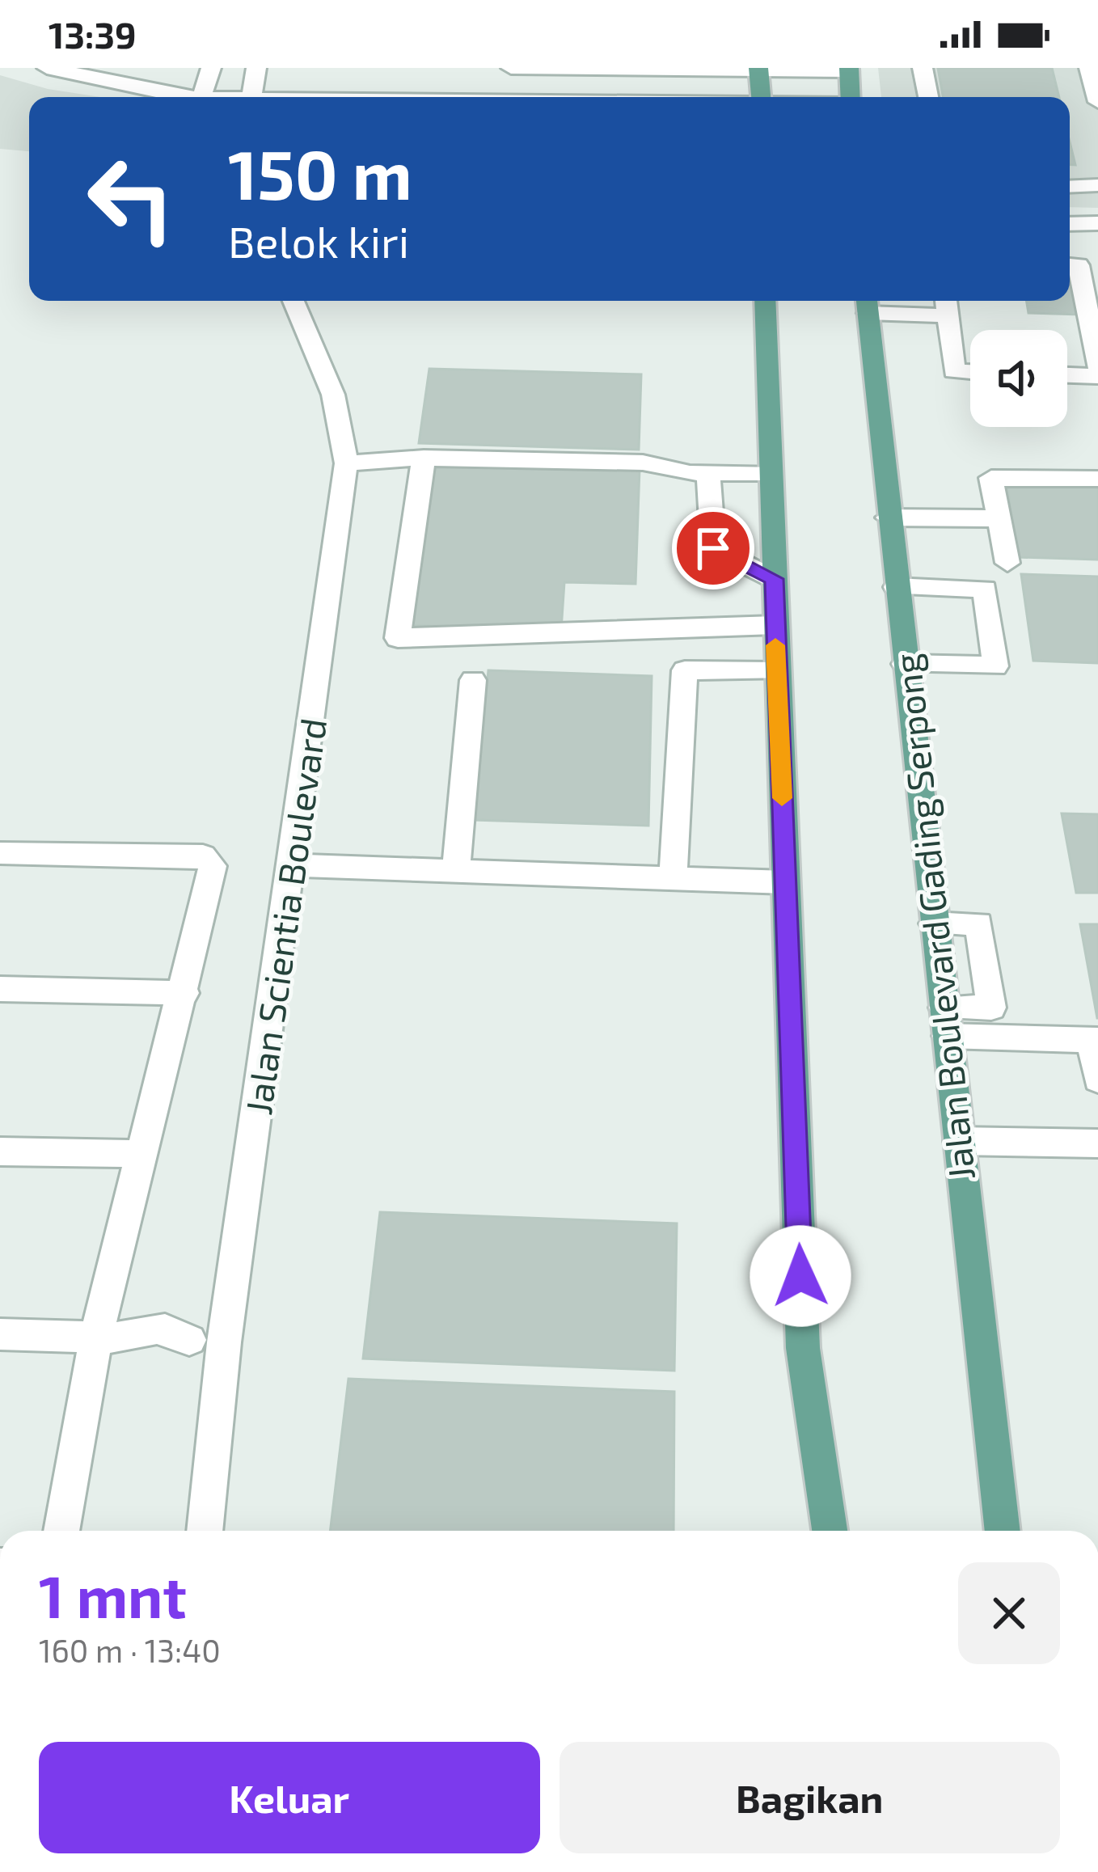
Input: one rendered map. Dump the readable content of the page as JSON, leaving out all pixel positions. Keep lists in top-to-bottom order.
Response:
{
  "streets": {
    "main road": ["Jalan Boulevard Gading Serpong"],
    "street": ["Jalan Scientia Boulevard"]
  },
  "page": {
    "status": "13:39",
    "turn": ["150 m", "Belok kiri"],
    "heading": ["1 mnt", "160 m · 13:40"],
    "buttons": ["Keluar", "Bagikan"]
  }
}
